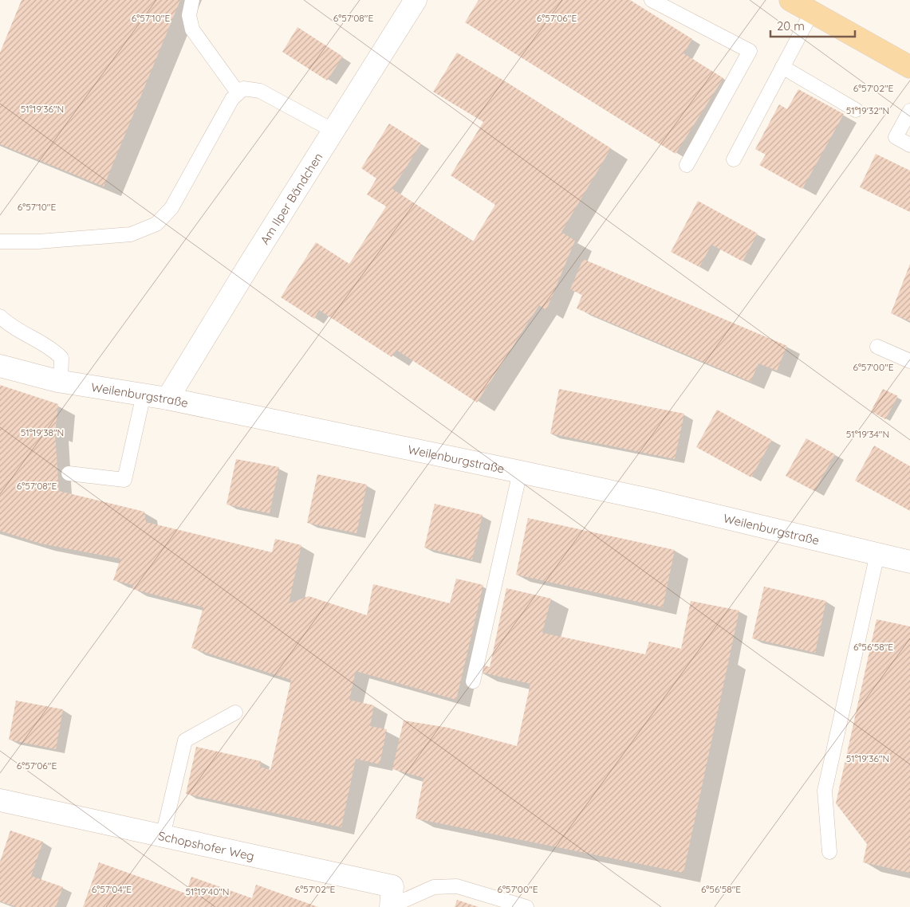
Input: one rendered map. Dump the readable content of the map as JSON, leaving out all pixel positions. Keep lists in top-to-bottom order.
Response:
{
  "streets": {
    "street": ["Am Ilper Bändchen", "Weilenburgstraße", "Schopshofer Weg"]
  },
  "crossings": [
    ["Am Ilper Bändchen", "Weilenburgstraße"]
  ],
  "scale_bar": "20 m",
  "coordinates": [
    "6°57'08\"E",
    "6°57'10\"E",
    "6°57'06\"E",
    "6°57'02\"E",
    "51°19'36\"N",
    "51°19'32\"N",
    "6°57'00\"E",
    "51°19'38\"N",
    "51°19'34\"N",
    "6°56'58\"E",
    "6°57'04\"E",
    "51°19'40\"N"
  ]
}
